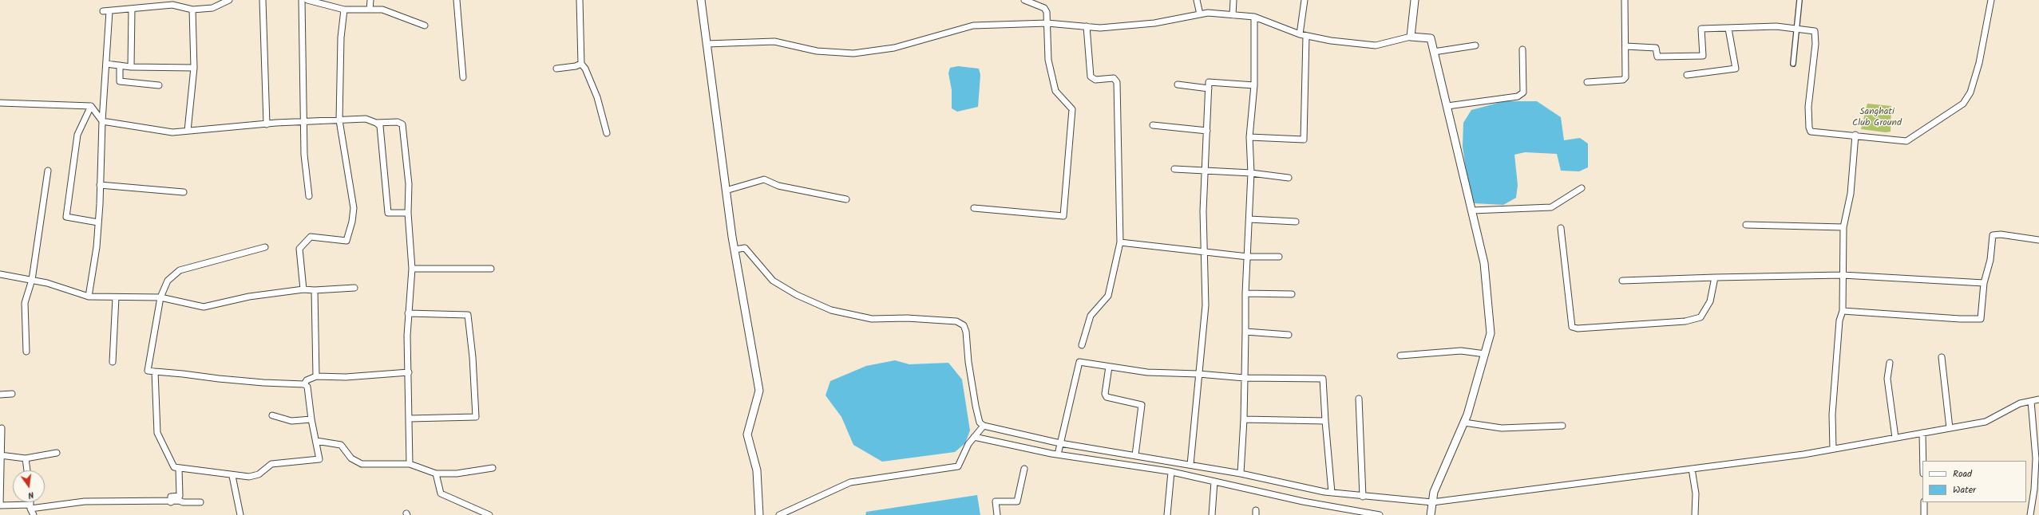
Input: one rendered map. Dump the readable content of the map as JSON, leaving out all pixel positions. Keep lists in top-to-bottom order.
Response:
{
  "parks": ["Sanghati Club Ground"],
  "legend": ["Road", "Water"],
  "north": "bottom"
}
